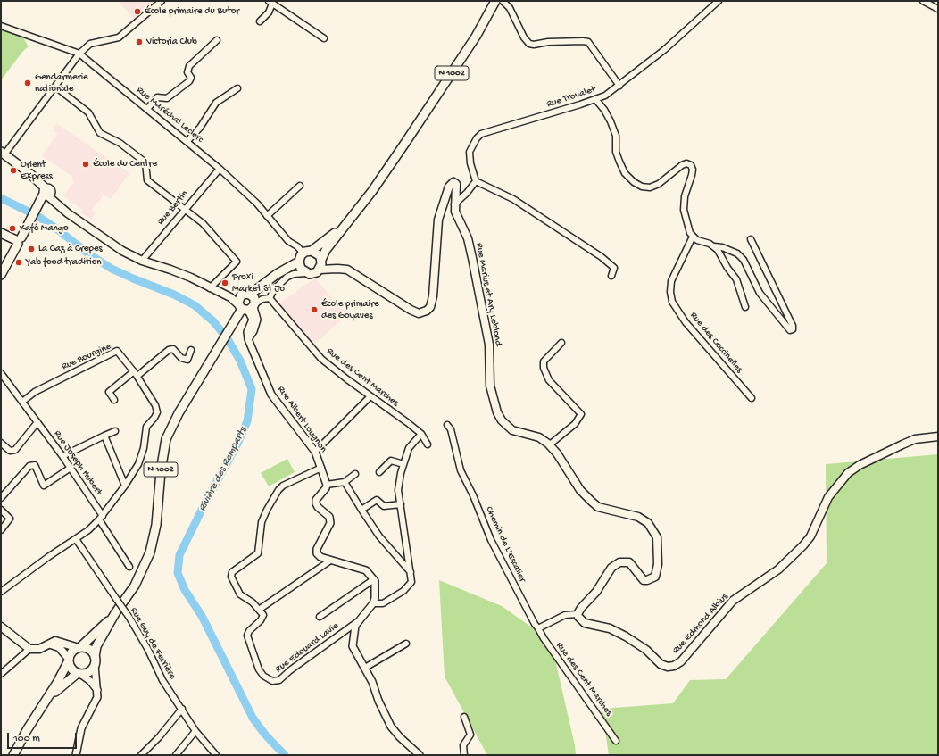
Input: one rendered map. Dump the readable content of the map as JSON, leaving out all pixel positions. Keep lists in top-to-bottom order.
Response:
{
  "streets": {
    "main road": ["N 1002", "Rue Marius et Ary Leblond", "Rue Edmond Albius"],
    "street": [
      "Rue Trovalet",
      "Rue Maréchal Leclerc",
      "Rue Bertin",
      "Rue des Coccinelles",
      "Rue Bourgine",
      "Rue des Cent Marches",
      "Rue Albert Lougnon",
      "Rue Joseph Hubert",
      "Chemin de L'Escalier",
      "Rue Guy de Ferrière",
      "Rue Edouard Lavie"
    ]
  },
  "crossings": [
    ["N 1002", "Rue Maréchal Leclerc"],
    ["N 1002", "Rue Marius et Ary Leblond"],
    ["N 1002", "Rue Albert Lougnon"],
    ["Rue Maréchal Leclerc", "Rue Bertin"],
    ["Rue Maréchal Leclerc", "Rue Marius et Ary Leblond"],
    ["Rue Marius et Ary Leblond", "Rue Edmond Albius"],
    ["Rue Bourgine", "Rue Joseph Hubert"],
    ["Rue Bourgine", "Rue Guy de Ferrière"],
    ["Rue des Cent Marches", "Chemin de L'Escalier"]
  ],
  "water": ["Rivière des Remparts"],
  "places": [
    "École primaire du Butor",
    "Victoria Club",
    "Gendarmerie nationale",
    "École du Centre",
    "Orient Express",
    "Kafé Mango",
    "La Caz à Crepes",
    "Yab food tradition",
    "Proxi Market St Jo",
    "École primaire des Goyaves"
  ],
  "scale_bar": "100 m"
}
